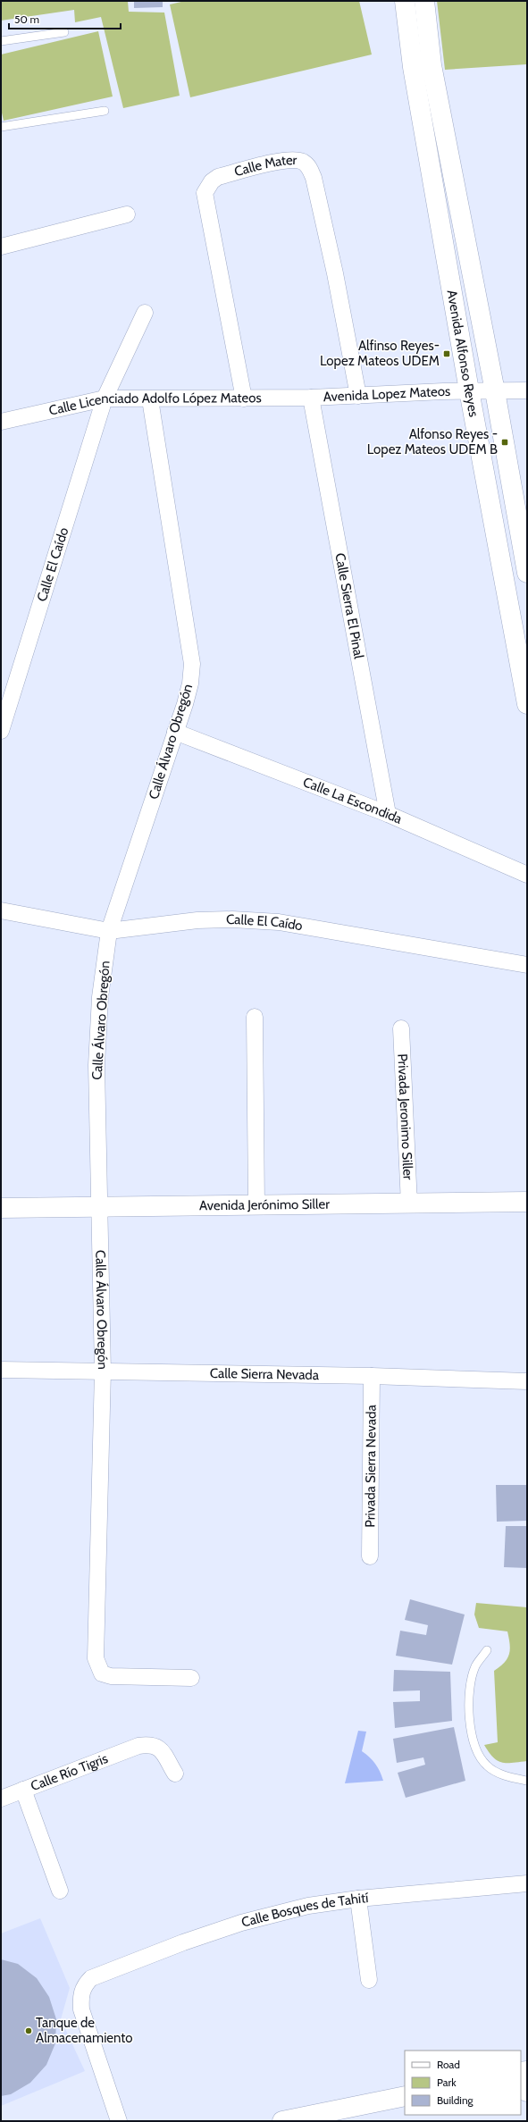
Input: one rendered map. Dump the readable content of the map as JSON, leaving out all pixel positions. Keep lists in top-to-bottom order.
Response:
{
  "streets": {
    "main road": ["Avenida Alfonso Reyes", "Avenida Jerónimo Siller"],
    "street": [
      "Calle Mater",
      "Avenida Lopez Mateos",
      "Calle Licenciado Adolfo López Mateos",
      "Calle El Caído",
      "Calle Sierra El Pinal",
      "Calle Álvaro Obregón",
      "Calle La Escondida",
      "Privada Jeronimo Siller",
      "Calle Sierra Nevada",
      "Privada Sierra Nevada",
      "Calle Río Tigris",
      "Calle Bosques de Tahití"
    ]
  },
  "crossings": [
    ["Calle Mater", "Avenida Lopez Mateos"],
    ["Calle Mater", "Calle Licenciado Adolfo López Mateos"],
    ["Avenida Alfonso Reyes", "Avenida Lopez Mateos"],
    ["Avenida Lopez Mateos", "Calle Licenciado Adolfo López Mateos"],
    ["Avenida Lopez Mateos", "Calle Sierra El Pinal"],
    ["Calle Licenciado Adolfo López Mateos", "Calle El Caído"],
    ["Calle Licenciado Adolfo López Mateos", "Calle Sierra El Pinal"],
    ["Calle Licenciado Adolfo López Mateos", "Calle Álvaro Obregón"],
    ["Calle El Caído", "Calle Álvaro Obregón"],
    ["Calle Sierra El Pinal", "Calle La Escondida"],
    ["Calle Álvaro Obregón", "Calle La Escondida"],
    ["Calle Álvaro Obregón", "Avenida Jerónimo Siller"],
    ["Calle Álvaro Obregón", "Calle Sierra Nevada"],
    ["Privada Jeronimo Siller", "Avenida Jerónimo Siller"],
    ["Calle Sierra Nevada", "Privada Sierra Nevada"]
  ],
  "places": {
    "transit": ["Alfinso Reyes- Lopez Mateos UDEM", "Alfonso Reyes - Lopez Mateos UDEM B"],
    "other": ["Tanque de Almacenamiento"]
  },
  "legend": ["Road", "Park", "Building"],
  "scale_bar": "50 m"
}
